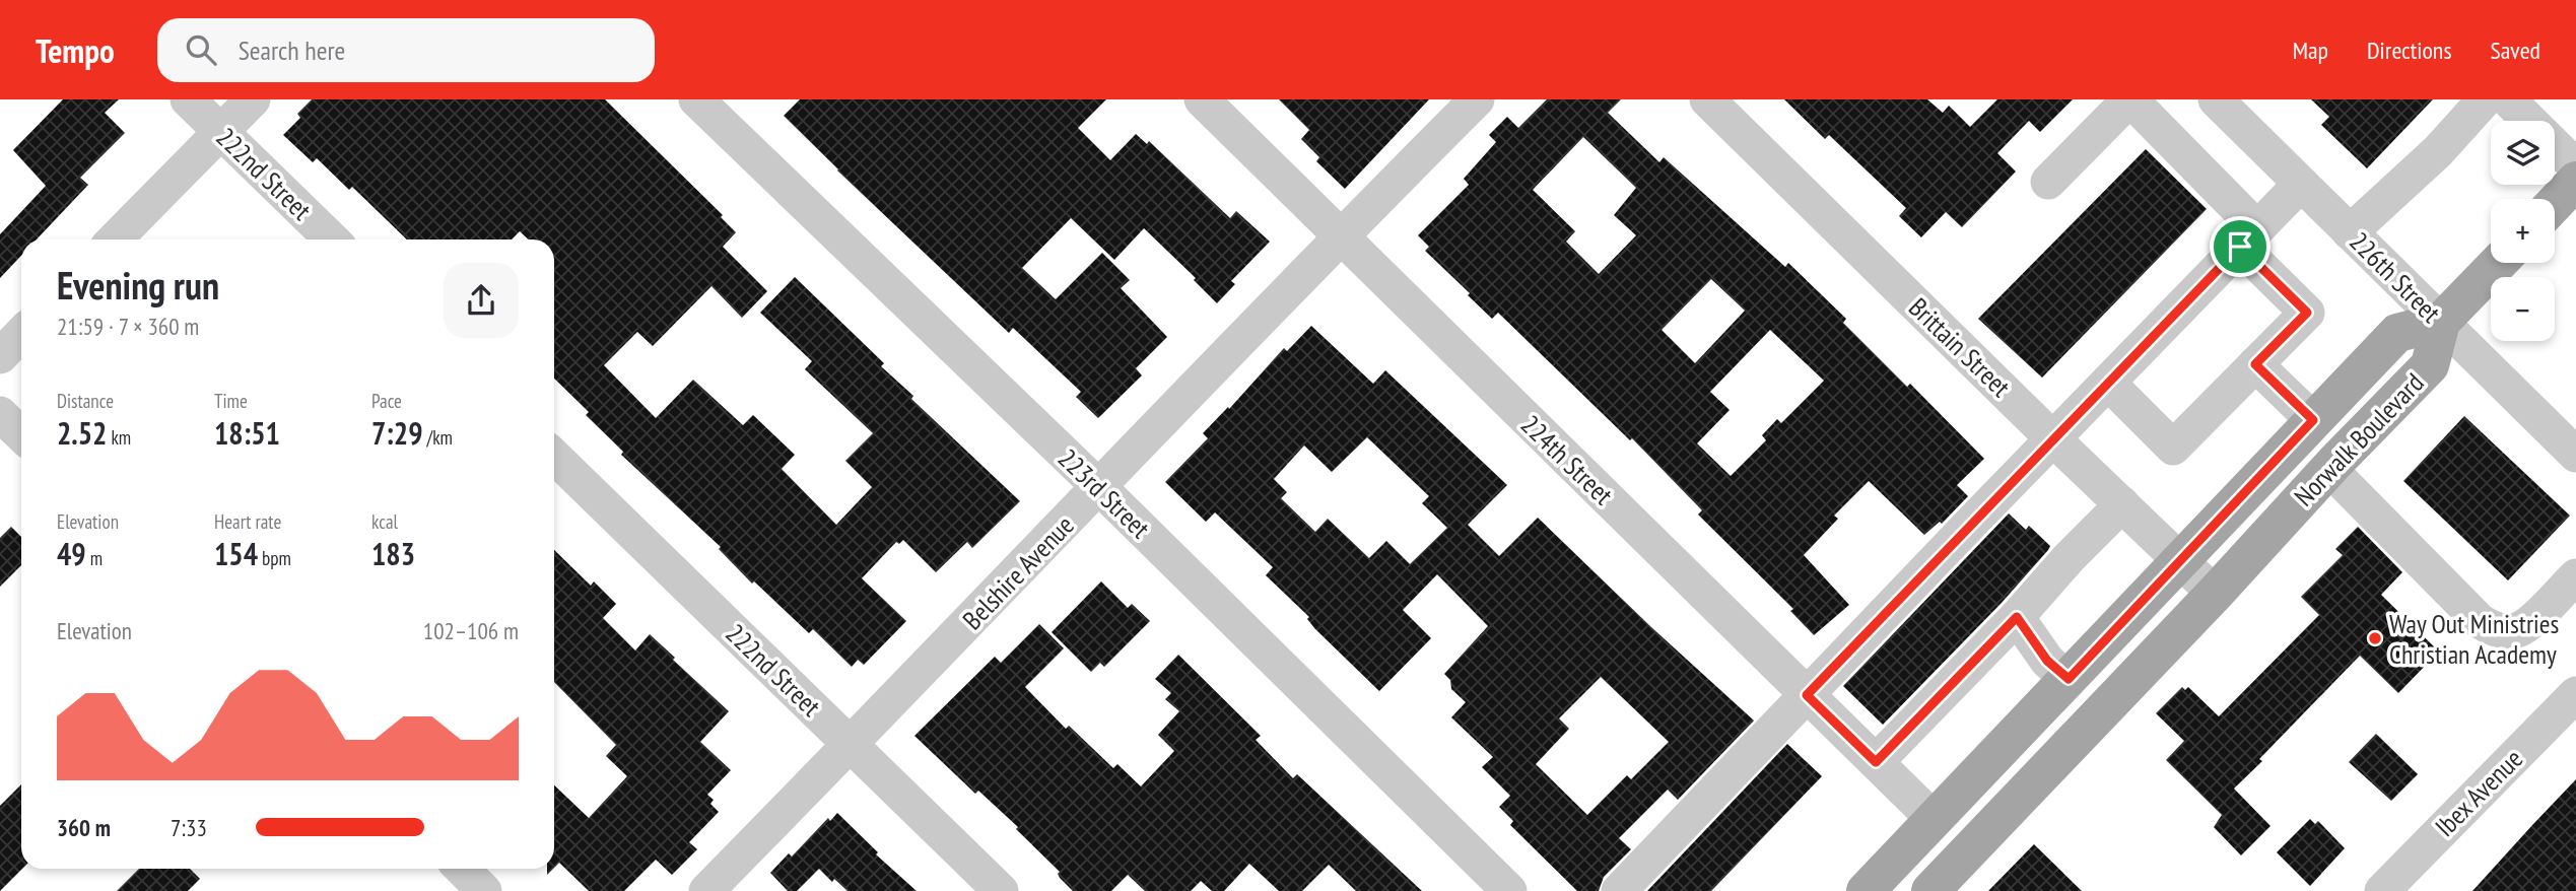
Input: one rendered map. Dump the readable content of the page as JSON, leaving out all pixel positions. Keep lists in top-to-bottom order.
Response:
{
  "streets": {
    "main road": ["Norwalk Boulevard"],
    "street": [
      "222nd Street",
      "226th Street",
      "Brittain Street",
      "224th Street",
      "223rd Street",
      "Belshire Avenue",
      "Ibex Avenue"
    ]
  },
  "crossings": [
    ["222nd Street", "Belshire Avenue"],
    ["226th Street", "Norwalk Boulevard"],
    ["Brittain Street", "Norwalk Boulevard"],
    ["Norwalk Boulevard", "224th Street"],
    ["224th Street", "Belshire Avenue"],
    ["223rd Street", "Belshire Avenue"]
  ],
  "places": ["Way Out Ministries Christian Academy"],
  "page": {
    "header": "Tempo",
    "search": "Search here",
    "nav": ["Map", "Directions", "Saved"],
    "map_buttons": ["+", "−"],
    "heading": ["Evening run", "21:59 · 7 × 360 m"],
    "stats": [
      ["Distance", "2.52 km"],
      ["Time", "18:51"],
      ["Pace", "7:29 /km"],
      ["Elevation", "49 m"],
      ["Heart rate", "154 bpm"],
      ["kcal", "183"]
    ],
    "chart": ["Elevation", "102–106 m"],
    "list": [
      {
        "name": "360 m",
        "note": "7:33"
      }
    ]
  }
}
